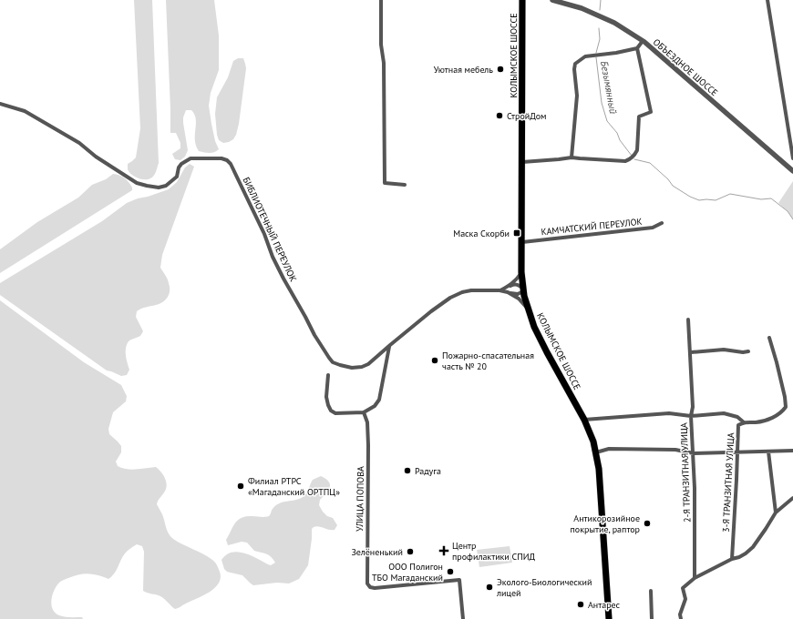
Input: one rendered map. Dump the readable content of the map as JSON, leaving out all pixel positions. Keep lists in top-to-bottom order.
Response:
{
  "streets": {
    "highway": ["КОЛЫМСКОЕ ШОССЕ"],
    "street": [
      "ОБЪЕЗДНОЕ ШОССЕ",
      "КАМЧАТСКИЙ ПЕРЕУЛОК",
      "БИБЛИОТЕЧНЫЙ ПЕРЕУЛОК",
      "2-Я ТРАНЗИТНАЯ УЛИЦА",
      "3-Я ТРАНЗИТНАЯ УЛИЦА",
      "УЛИЦА ПОПОВА"
    ]
  },
  "crossings": [
    ["КОЛЫМСКОЕ ШОССЕ", "КАМЧАТСКИЙ ПЕРЕУЛОК"],
    ["КОЛЫМСКОЕ ШОССЕ", "БИБЛИОТЕЧНЫЙ ПЕРЕУЛОК"]
  ],
  "water": ["Безымянный"],
  "places": {
    "other": [
      "Уютная мебель",
      "СтройДом",
      "Пожарно-спасательная часть № 20",
      "Радуга",
      "Филиал РТРС «Магаданский ОРТПЦ»",
      "Антикорозийное покрытие, раптор",
      "Зелёненький",
      "ООО Полигон ТБО Магаданский",
      "Эколого-Биологический лицей",
      "Антарес"
    ],
    "transit": ["Маска Скорби"],
    "health": ["Центр профилактики СПИД"]
  }
}
